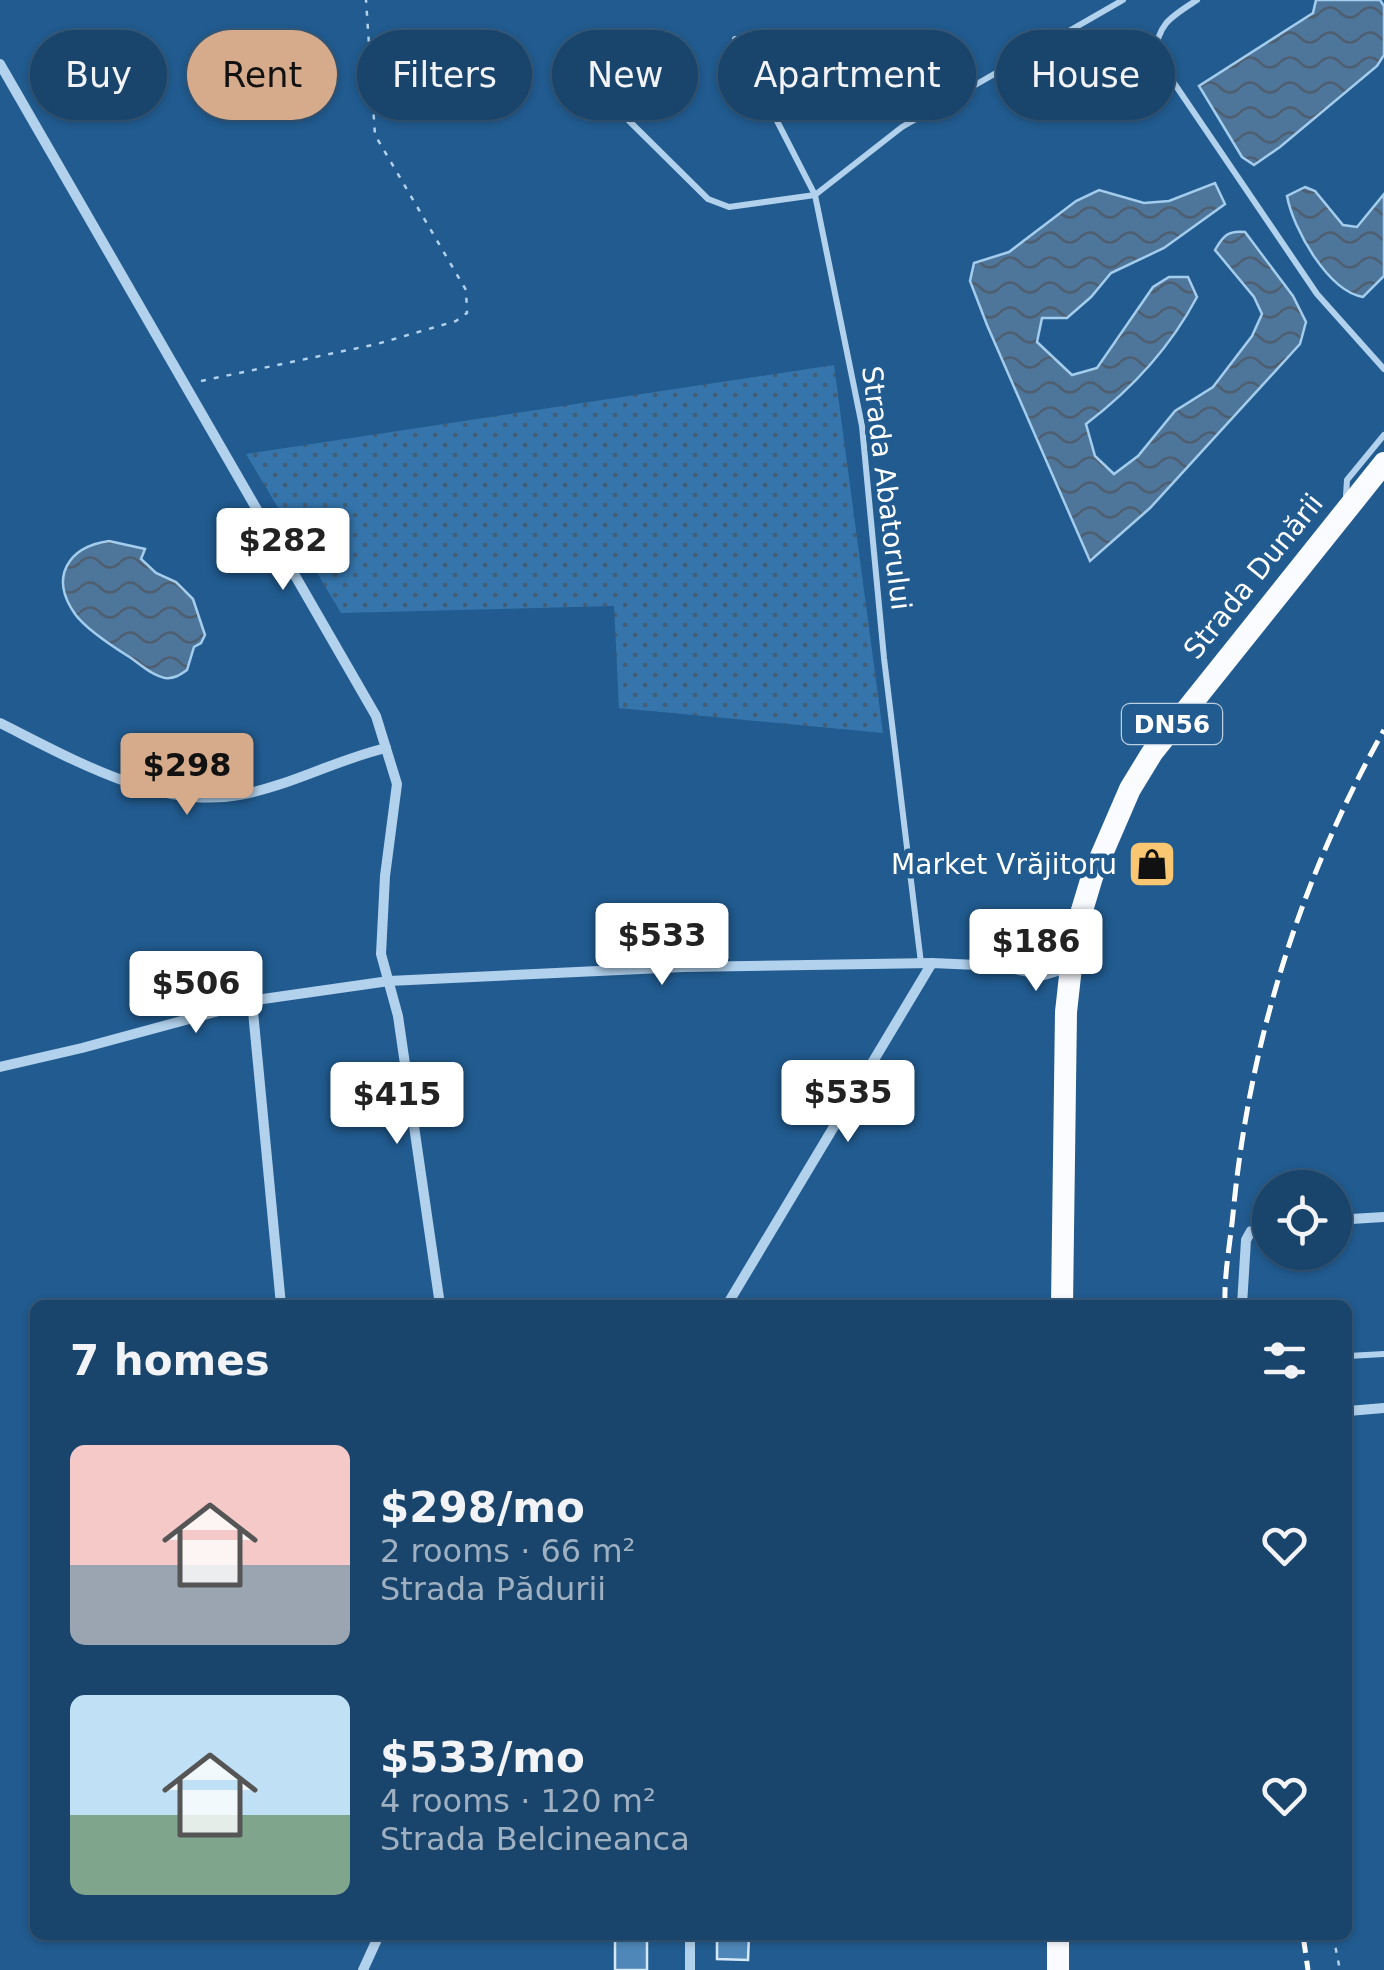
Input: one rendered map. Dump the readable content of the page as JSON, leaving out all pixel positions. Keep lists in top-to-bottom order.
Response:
{
  "streets": {
    "highway": ["Strada Dunării", "DN56"],
    "lane": ["Strada Abatorului"]
  },
  "places": {
    "shop": ["Market Vrăjitoru"]
  },
  "page": {
    "chip": [
      "Buy",
      "Rent",
      "Filters",
      "New",
      "Apartment",
      "House"
    ],
    "price": [
      "$282",
      "$298",
      "$533",
      "$186",
      "$506",
      "$535",
      "$415"
    ],
    "heading": "7 homes",
    "list": [
      {
        "name": "$298/mo",
        "note": "2 rooms · 66 m² · Strada Pădurii"
      },
      {
        "name": "$533/mo",
        "note": "4 rooms · 120 m² · Strada Belcineanca"
      }
    ]
  }
}
